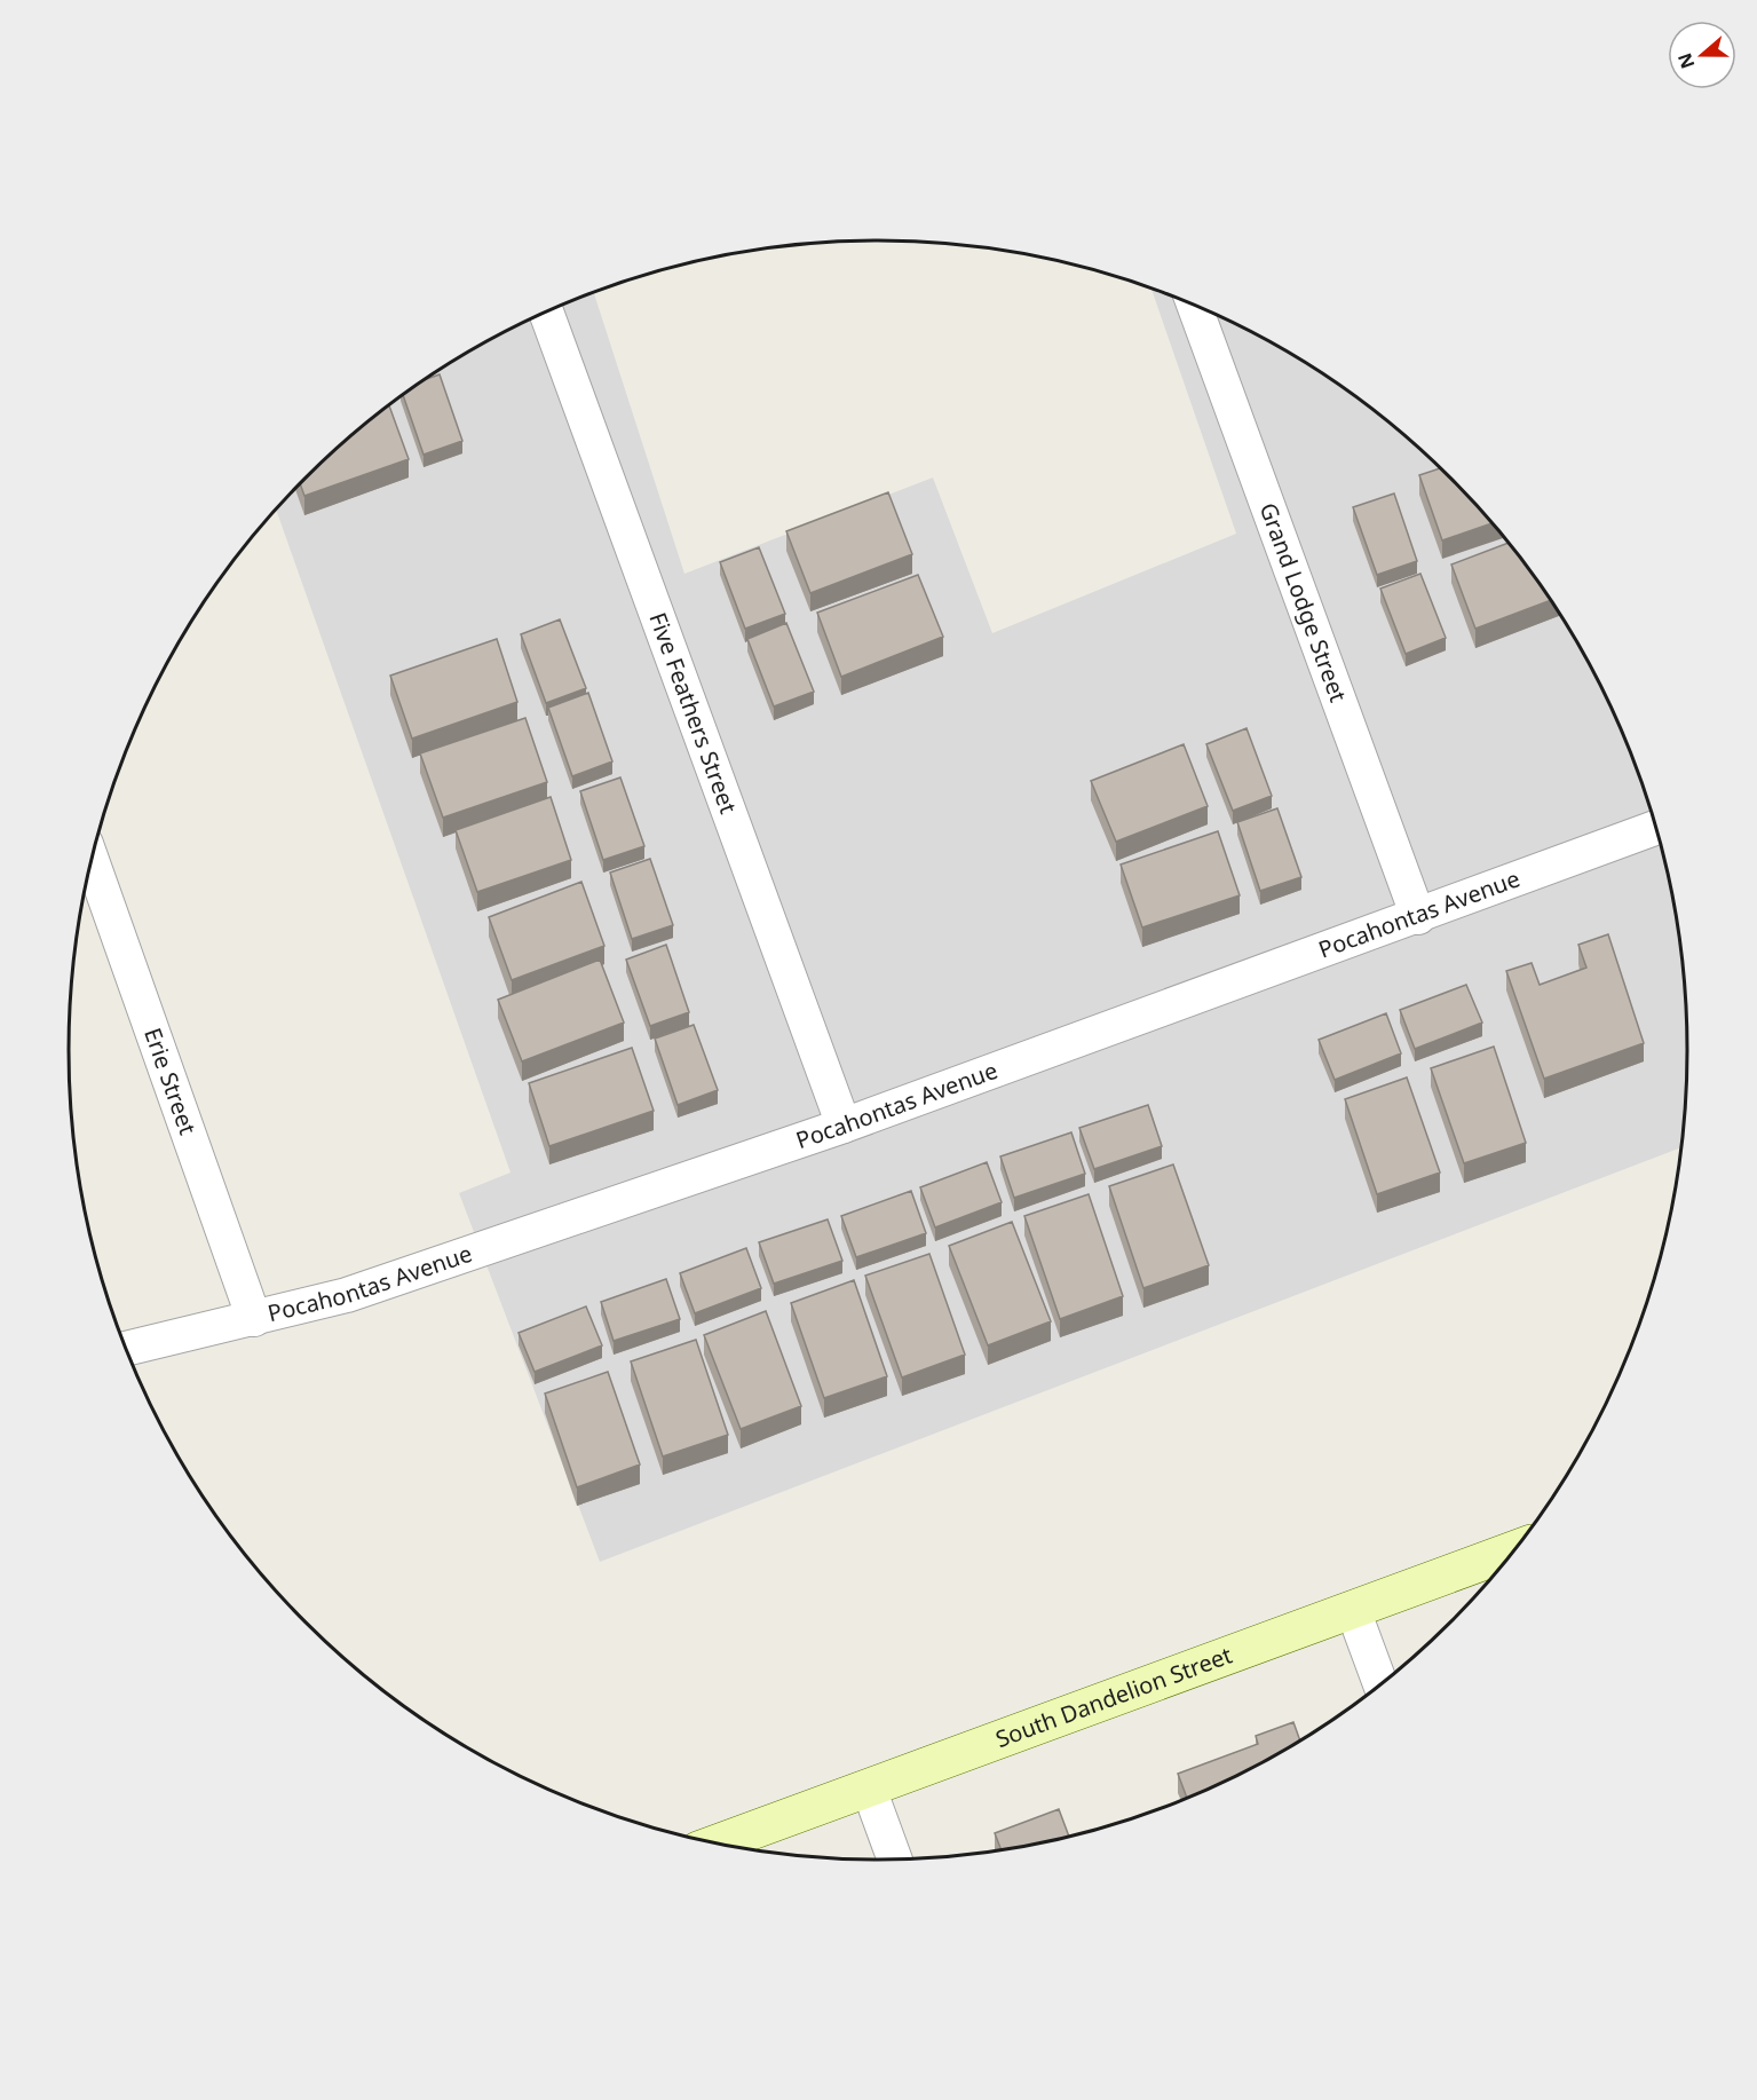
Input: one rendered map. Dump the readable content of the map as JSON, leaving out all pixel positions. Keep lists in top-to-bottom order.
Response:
{
  "streets": {
    "street": [
      "Grand Lodge Street",
      "Five Feathers Street",
      "Pocahontas Avenue",
      "Erie Street",
      "South Dandelion Street"
    ]
  },
  "crossings": [
    ["Grand Lodge Street", "Pocahontas Avenue"],
    ["Five Feathers Street", "Pocahontas Avenue"],
    ["Pocahontas Avenue", "Erie Street"]
  ],
  "north": "left"
}
